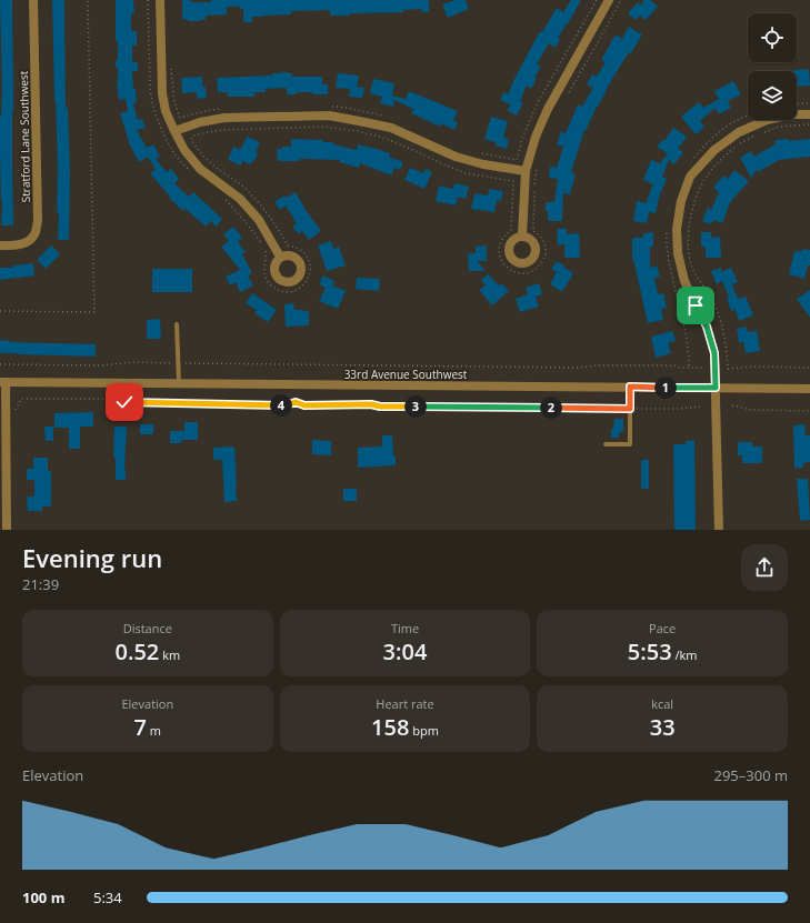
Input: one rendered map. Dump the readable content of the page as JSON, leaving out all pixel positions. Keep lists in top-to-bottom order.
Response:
{
  "streets": {
    "street": ["Stratford Lane Southwest", "33rd Avenue Southwest"]
  },
  "page": {
    "pins": [
      "1",
      "4",
      "3",
      "2"
    ],
    "heading": ["Evening run", "21:39"],
    "stats": [
      ["Distance", "0.52 km"],
      ["Time", "3:04"],
      ["Pace", "5:53 /km"],
      ["Elevation", "7 m"],
      ["Heart rate", "158 bpm"],
      ["kcal", "33"]
    ],
    "chart": ["Elevation", "295–300 m"],
    "list": [
      {
        "name": "100 m",
        "note": "5:34"
      }
    ]
  }
}
